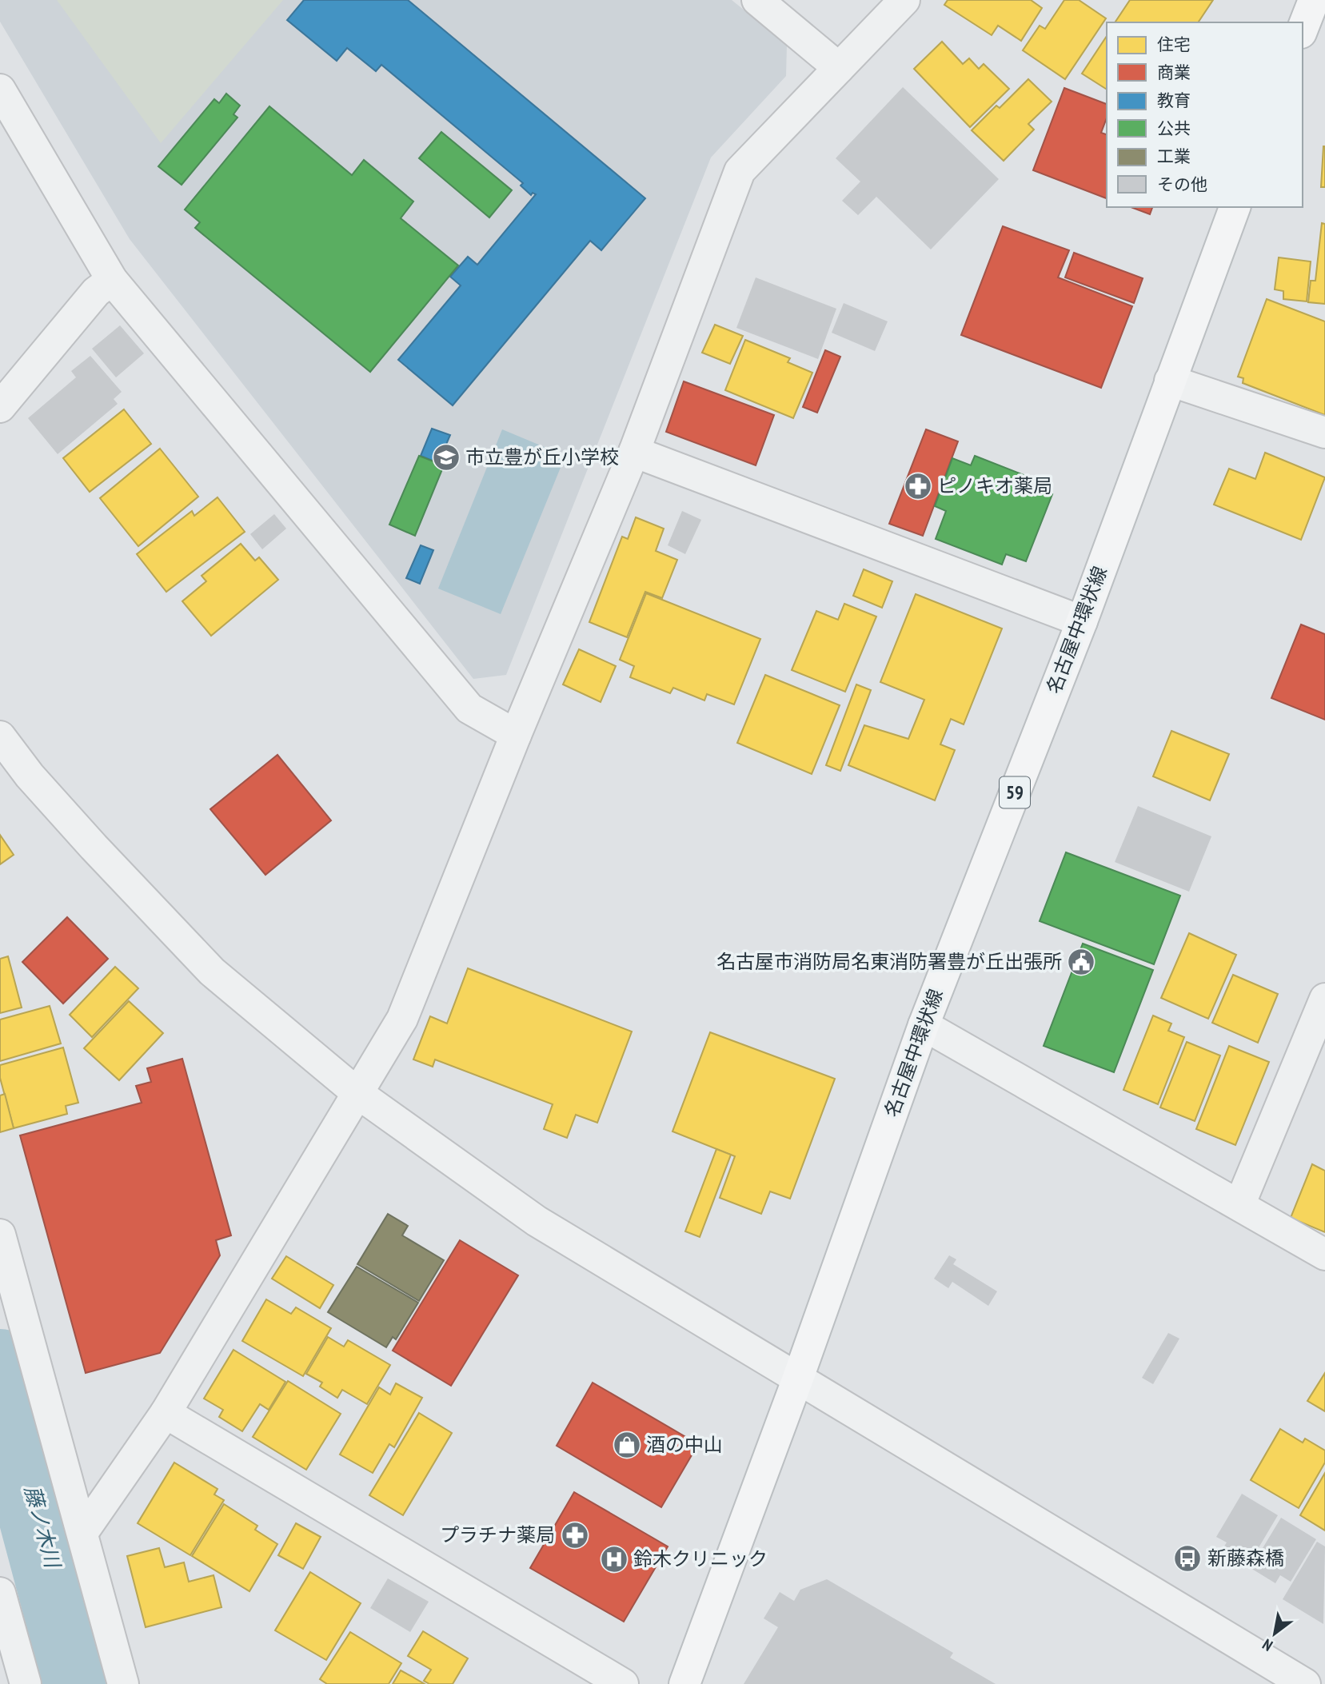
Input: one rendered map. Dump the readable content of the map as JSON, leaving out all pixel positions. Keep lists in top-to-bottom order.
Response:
{
  "streets": {
    "main road": ["名古屋中環状線", "59"]
  },
  "water": ["藤ノ木川"],
  "places": {
    "school or university": ["市立豊が丘小学校"],
    "pharmacy": ["ピノキオ薬局", "プラチナ薬局"],
    "public building": ["名古屋市消防局名東消防署豊が丘出張所"],
    "shop": ["酒の中山"],
    "bus stop": ["新藤森橋"],
    "hospital": ["鈴木クリニック"]
  },
  "legend": [
    "住宅",
    "商業",
    "教育",
    "公共",
    "工業",
    "その他"
  ],
  "north": "bottom left"
}
